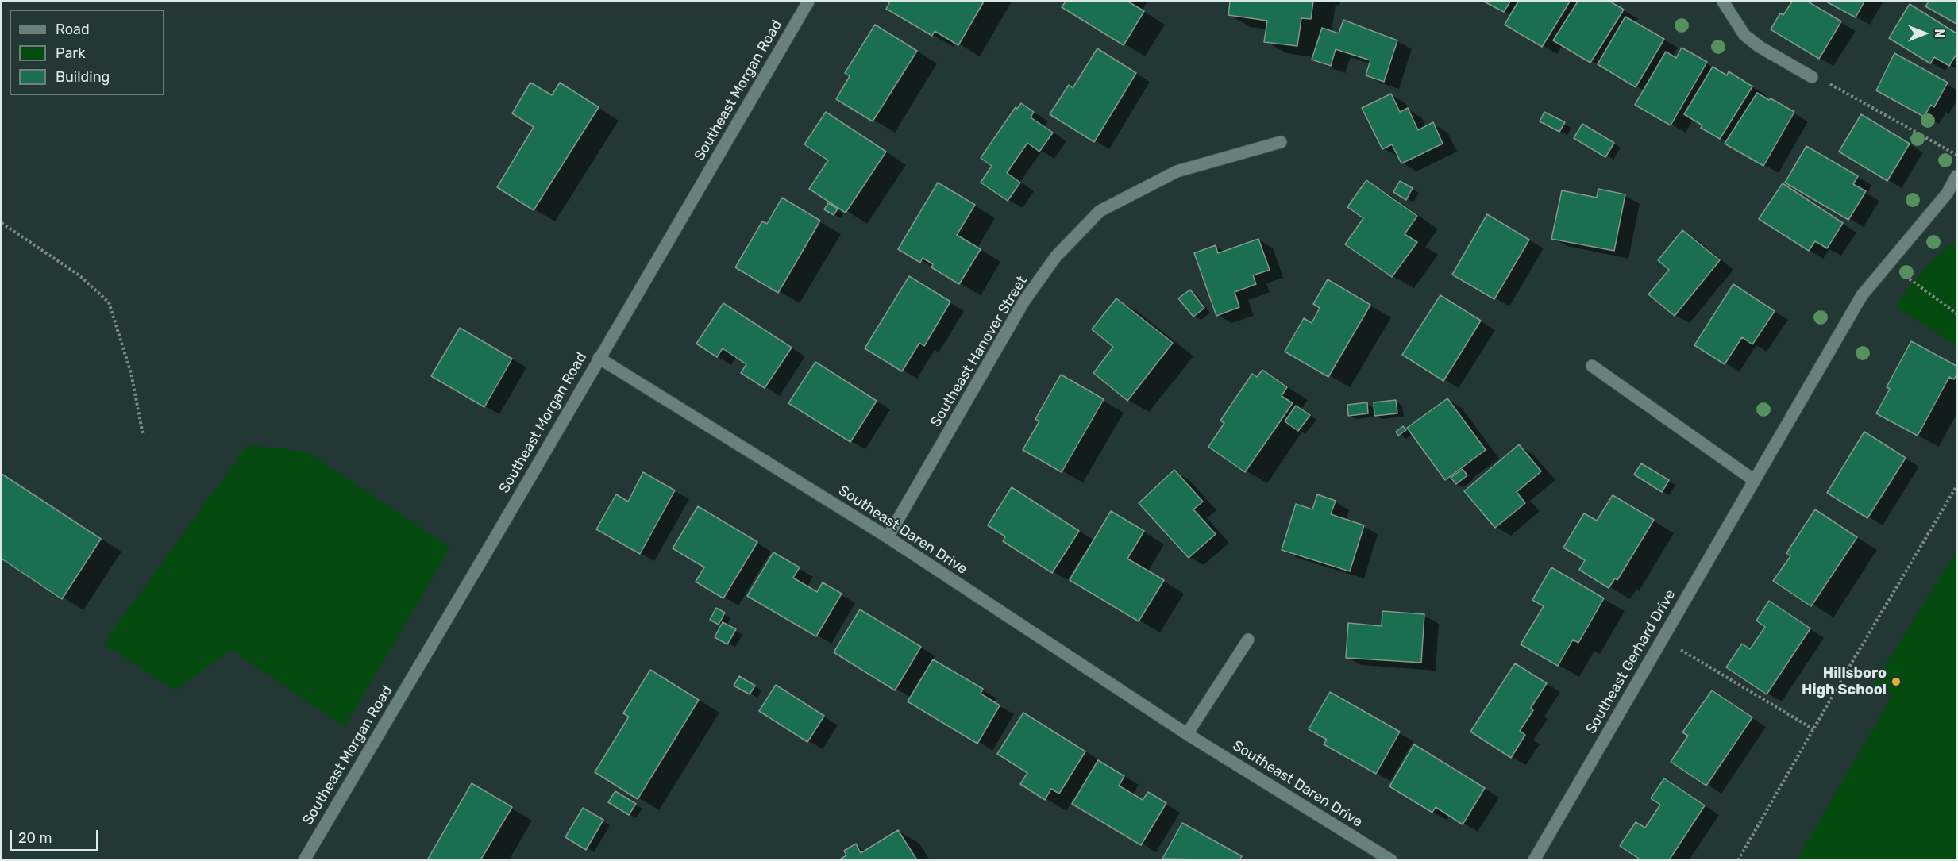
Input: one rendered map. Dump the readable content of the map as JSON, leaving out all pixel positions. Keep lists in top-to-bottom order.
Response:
{
  "streets": {
    "street": [
      "Southeast Morgan Road",
      "Southeast Hanover Street",
      "Southeast Daren Drive",
      "Southeast Gerhard Drive"
    ]
  },
  "crossings": [
    ["Southeast Morgan Road", "Southeast Daren Drive"],
    ["Southeast Hanover Street", "Southeast Daren Drive"]
  ],
  "places": ["Hillsboro High School"],
  "legend": ["Road", "Park", "Building"],
  "scale_bar": "20 m",
  "north": "right"
}
